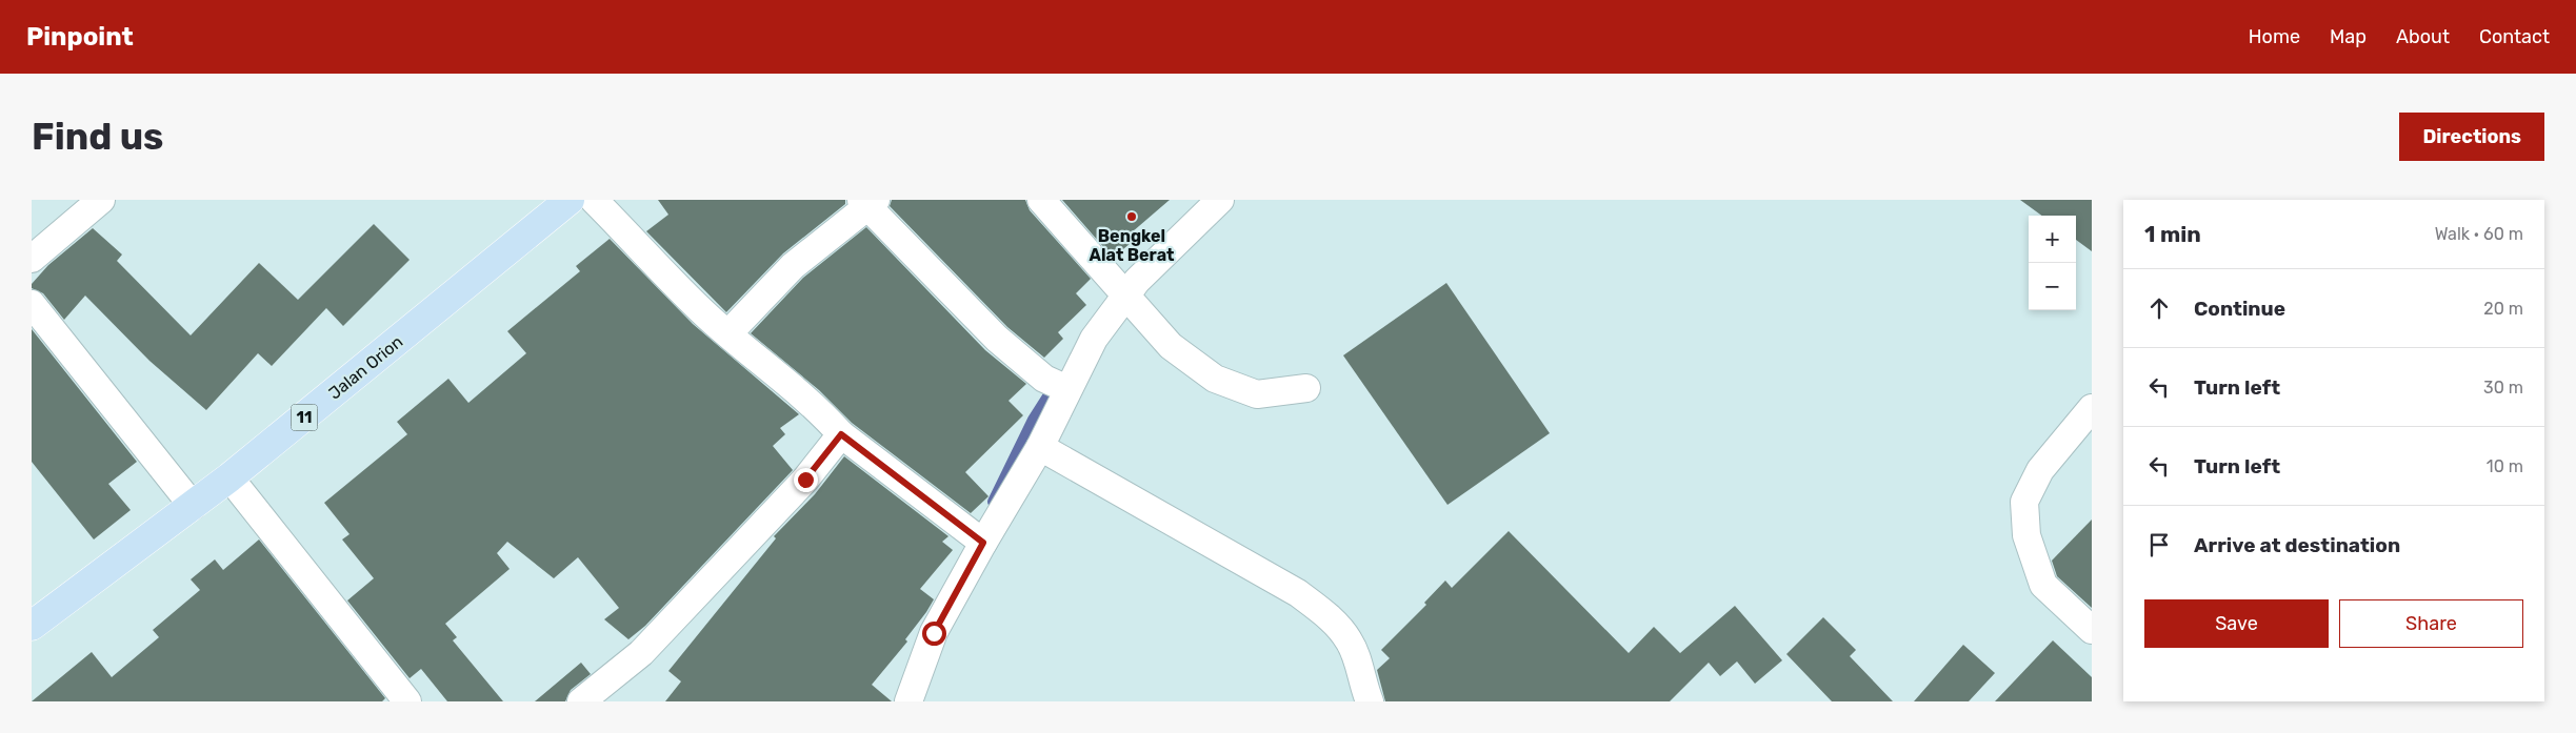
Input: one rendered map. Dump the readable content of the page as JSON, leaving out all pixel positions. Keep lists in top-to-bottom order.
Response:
{
  "streets": {
    "highway": ["Jalan Orion", "11"]
  },
  "places": ["Bengkel Alat Berat"],
  "page": {
    "header": "Pinpoint",
    "nav": [
      "Home",
      "Map",
      "About",
      "Contact"
    ],
    "buttons": [
      "Directions",
      ["Save", "Share"]
    ],
    "title": "Find us",
    "heading": ["1 min", "Walk · 60 m"],
    "map_buttons": ["+", "−"],
    "list": [
      ["Continue", "20 m"],
      ["Turn left", "30 m"],
      ["Turn left", "10 m"],
      "Arrive at destination"
    ]
  }
}
